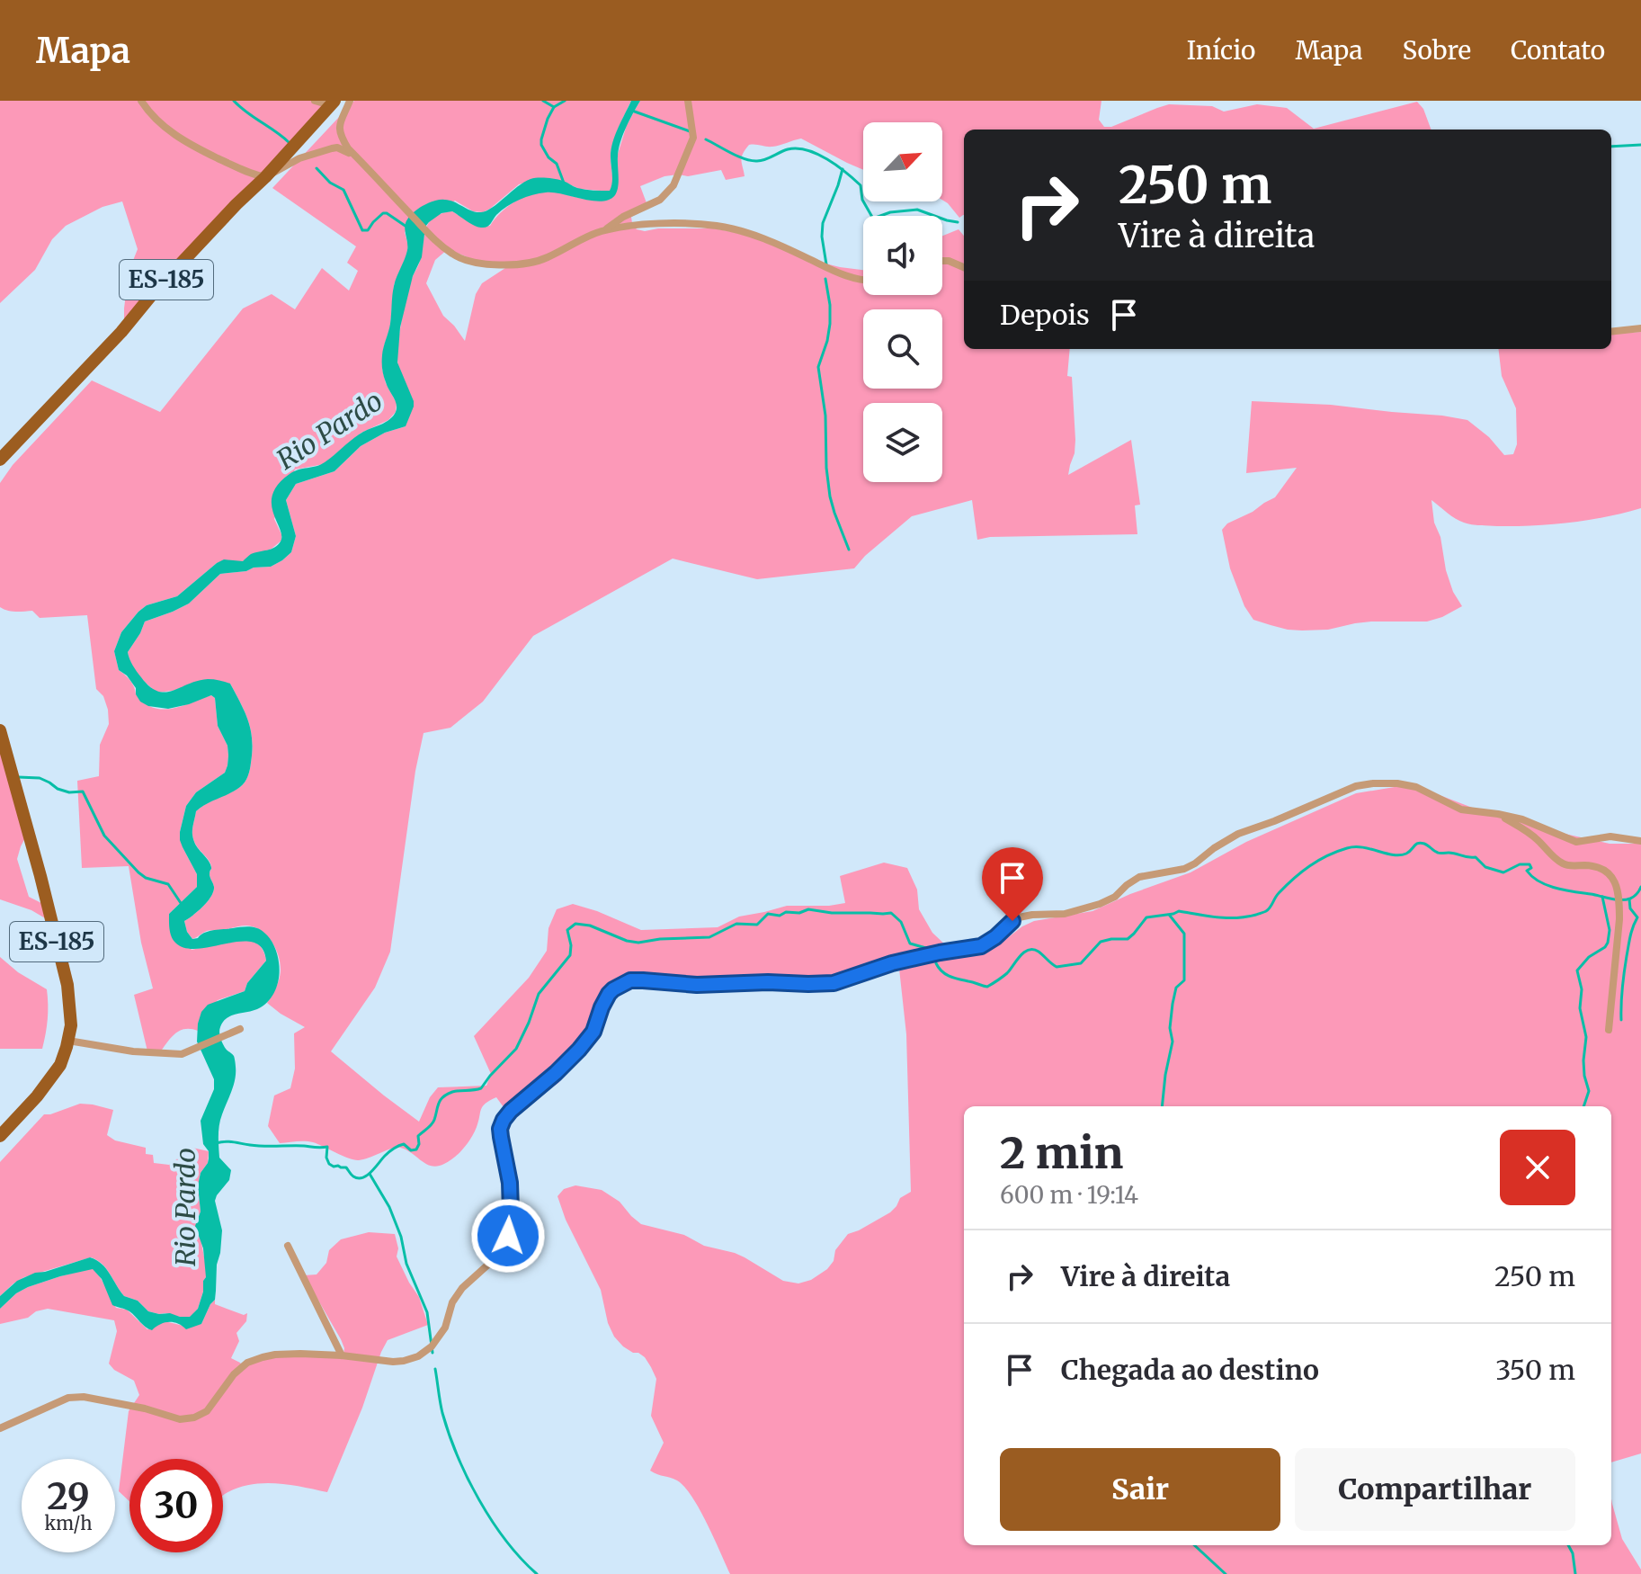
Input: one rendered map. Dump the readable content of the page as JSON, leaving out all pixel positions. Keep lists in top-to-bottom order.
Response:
{
  "streets": {
    "main road": ["ES-185"]
  },
  "water": ["Rio Pardo"],
  "north": "top right",
  "page": {
    "header": "Mapa",
    "nav": [
      "Início",
      "Mapa",
      "Sobre",
      "Contato"
    ],
    "turn": ["250 m", "Vire à direita"],
    "then": "Depois",
    "heading": ["2 min", "600 m · 19:14"],
    "list": [
      {
        "name": "Vire à direita",
        "value": "250 m"
      },
      {
        "name": "Chegada ao destino",
        "value": "350 m"
      }
    ],
    "buttons": ["Sair", "Compartilhar"],
    "speed": "29 km/h",
    "limit": "30"
  }
}
